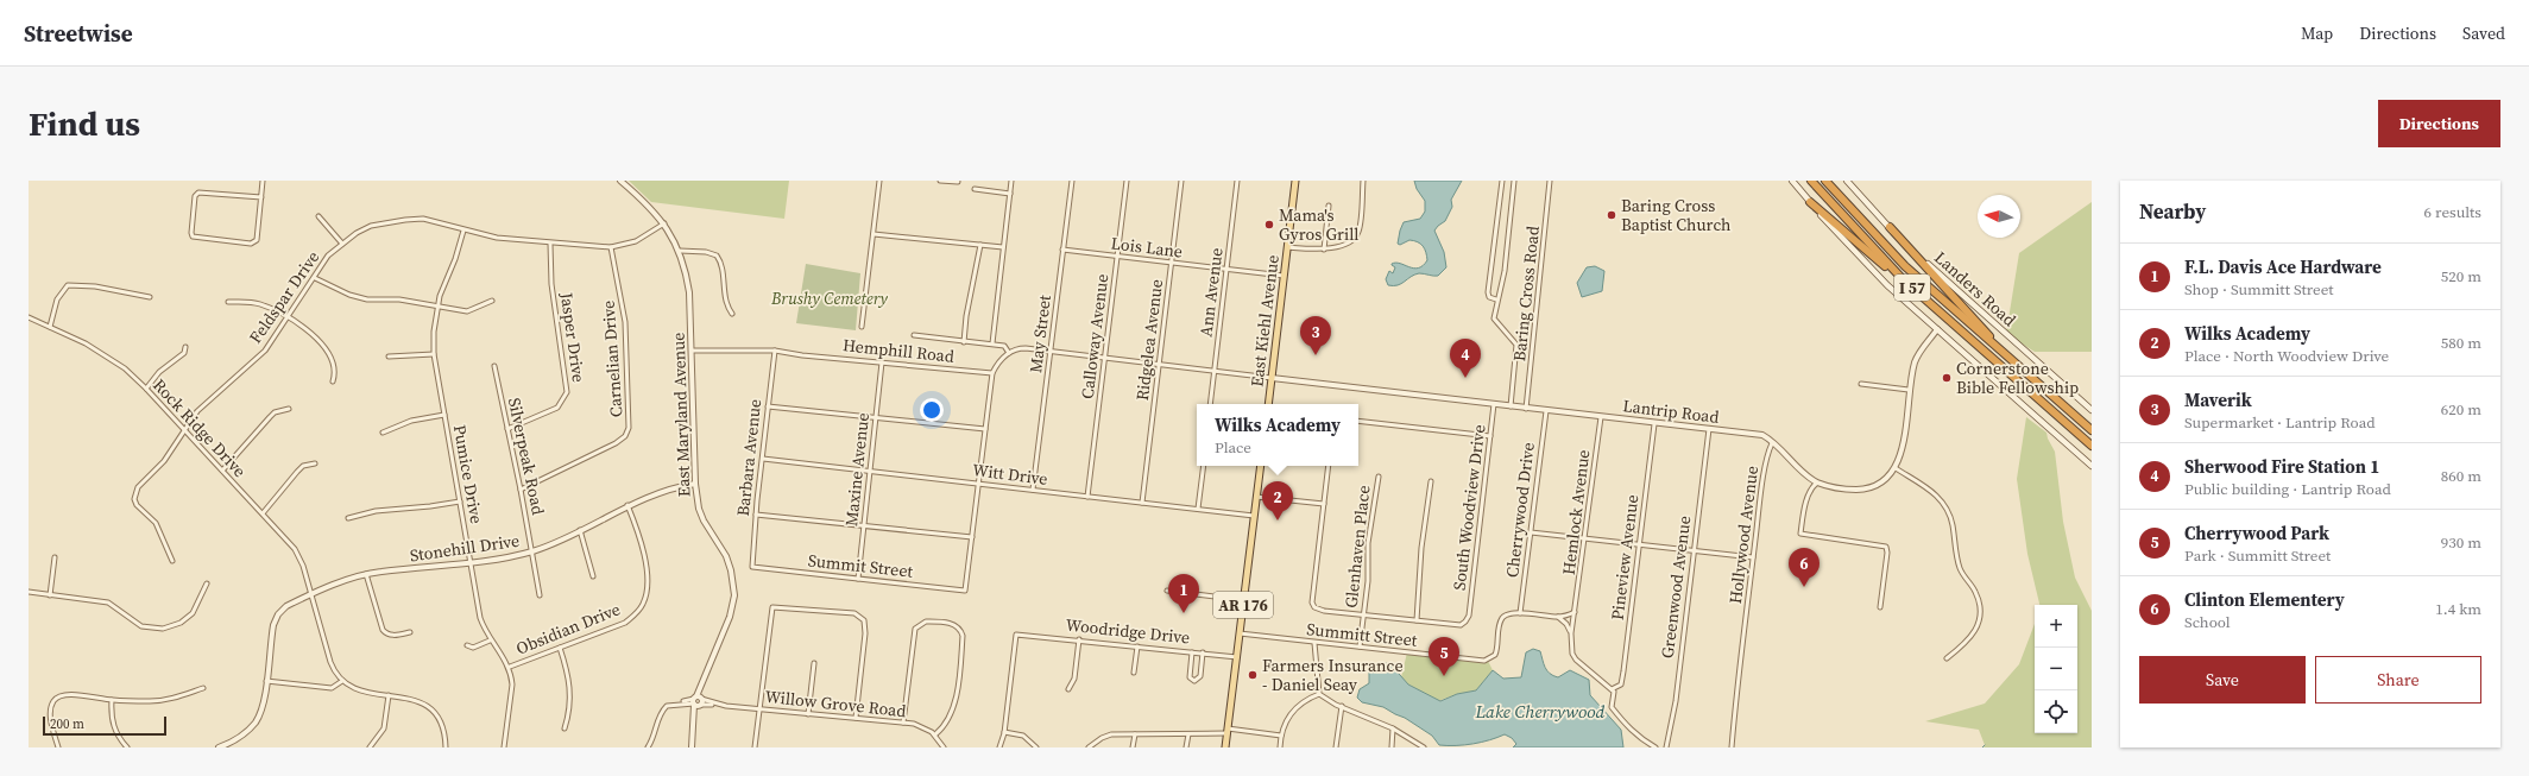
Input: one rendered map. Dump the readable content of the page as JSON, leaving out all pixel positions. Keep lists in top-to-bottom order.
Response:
{
  "streets": {
    "highway": ["I 57"],
    "main road": ["Landers Road", "East Kiehl Avenue", "AR 176"],
    "street": [
      "Lois Lane",
      "Ann Avenue",
      "Baring Cross Road",
      "Feldspar Drive",
      "May Street",
      "Calloway Avenue",
      "Jasper Drive",
      "Ridgelea Avenue",
      "Hemphill Road",
      "Carnelian Drive",
      "Lantrip Road",
      "East Maryland Avenue",
      "Rock Ridge Drive",
      "Silverpeak Road",
      "Barbara Avenue",
      "Maxine Avenue",
      "Pumice Drive",
      "Witt Drive",
      "South Woodview Drive",
      "Cherrywood Drive",
      "Hemlock Avenue",
      "Hollywood Avenue",
      "Glenhaven Place",
      "Stonehill Drive",
      "Pineview Avenue",
      "Summit Street",
      "Greenwood Avenue",
      "Obsidian Drive",
      "Woodridge Drive",
      "Summitt Street",
      "Willow Grove Road"
    ]
  },
  "crossings": [
    ["Lois Lane", "Ann Avenue"],
    ["Lois Lane", "East Kiehl Avenue"],
    ["Lois Lane", "May Street"],
    ["Lois Lane", "Calloway Avenue"],
    ["Lois Lane", "Ridgelea Avenue"],
    ["Baring Cross Road", "Lantrip Road"],
    ["Feldspar Drive", "Jasper Drive"],
    ["Feldspar Drive", "Carnelian Drive"],
    ["Feldspar Drive", "East Maryland Avenue"],
    ["Feldspar Drive", "Rock Ridge Drive"],
    ["Feldspar Drive", "Pumice Drive"],
    ["East Kiehl Avenue", "Lantrip Road"],
    ["May Street", "Witt Drive"],
    ["Calloway Avenue", "Witt Drive"],
    ["Jasper Drive", "Silverpeak Road"],
    ["Ridgelea Avenue", "Witt Drive"],
    ["Hemphill Road", "East Maryland Avenue"],
    ["Hemphill Road", "Barbara Avenue"],
    ["Hemphill Road", "Maxine Avenue"],
    ["Carnelian Drive", "Silverpeak Road"],
    ["Lantrip Road", "South Woodview Drive"],
    ["Lantrip Road", "Cherrywood Drive"],
    ["Lantrip Road", "Hemlock Avenue"],
    ["Lantrip Road", "Hollywood Avenue"],
    ["Lantrip Road", "Pineview Avenue"],
    ["Lantrip Road", "Greenwood Avenue"],
    ["East Maryland Avenue", "Stonehill Drive"],
    ["East Maryland Avenue", "Willow Grove Road"],
    ["Rock Ridge Drive", "Stonehill Drive"],
    ["Silverpeak Road", "Stonehill Drive"],
    ["Barbara Avenue", "Witt Drive"],
    ["Barbara Avenue", "Summit Street"],
    ["Maxine Avenue", "Witt Drive"],
    ["Maxine Avenue", "Summit Street"],
    ["Pumice Drive", "Stonehill Drive"],
    ["Pumice Drive", "Obsidian Drive"],
    ["Witt Drive", "AR 176"],
    ["Cherrywood Drive", "Summitt Street"],
    ["Hemlock Avenue", "Pineview Avenue"],
    ["Glenhaven Place", "Summitt Street"],
    ["Stonehill Drive", "Obsidian Drive"],
    ["AR 176", "Woodridge Drive"],
    ["AR 176", "Summitt Street"]
  ],
  "water": ["Lake Cherrywood"],
  "parks": ["Brushy Cemetery"],
  "places": [
    "Baring Cross Baptist Church",
    "Mama's Gyros Grill",
    "Cornerstone Bible Fellowship",
    "Farmers Insurance - Daniel Seay"
  ],
  "scale_bar": "200 m",
  "north": "left",
  "page": {
    "header": "Streetwise",
    "nav": ["Map", "Directions", "Saved"],
    "buttons": [
      "Directions",
      ["Save", "Share"]
    ],
    "title": "Find us",
    "heading": ["Nearby", "6 results"],
    "list": [
      {
        "mark": "1",
        "name": "F.L. Davis Ace Hardware",
        "note": "Shop · Summitt Street",
        "value": "520 m"
      },
      {
        "mark": "2",
        "name": "Wilks Academy",
        "note": "Place · North Woodview Drive",
        "value": "580 m"
      },
      {
        "mark": "3",
        "name": "Maverik",
        "note": "Supermarket · Lantrip Road",
        "value": "620 m"
      },
      {
        "mark": "4",
        "name": "Sherwood Fire Station 1",
        "note": "Public building · Lantrip Road",
        "value": "860 m"
      },
      {
        "mark": "5",
        "name": "Cherrywood Park",
        "note": "Park · Summitt Street",
        "value": "930 m"
      },
      {
        "mark": "6",
        "name": "Clinton Elementery",
        "note": "School",
        "value": "1.4 km"
      }
    ],
    "pins": [
      "3",
      "4",
      "2",
      "6",
      "1",
      "5"
    ],
    "popup": ["Wilks Academy", "Place"],
    "map_buttons": ["+", "−"],
    "scale": "200 m"
  }
}
